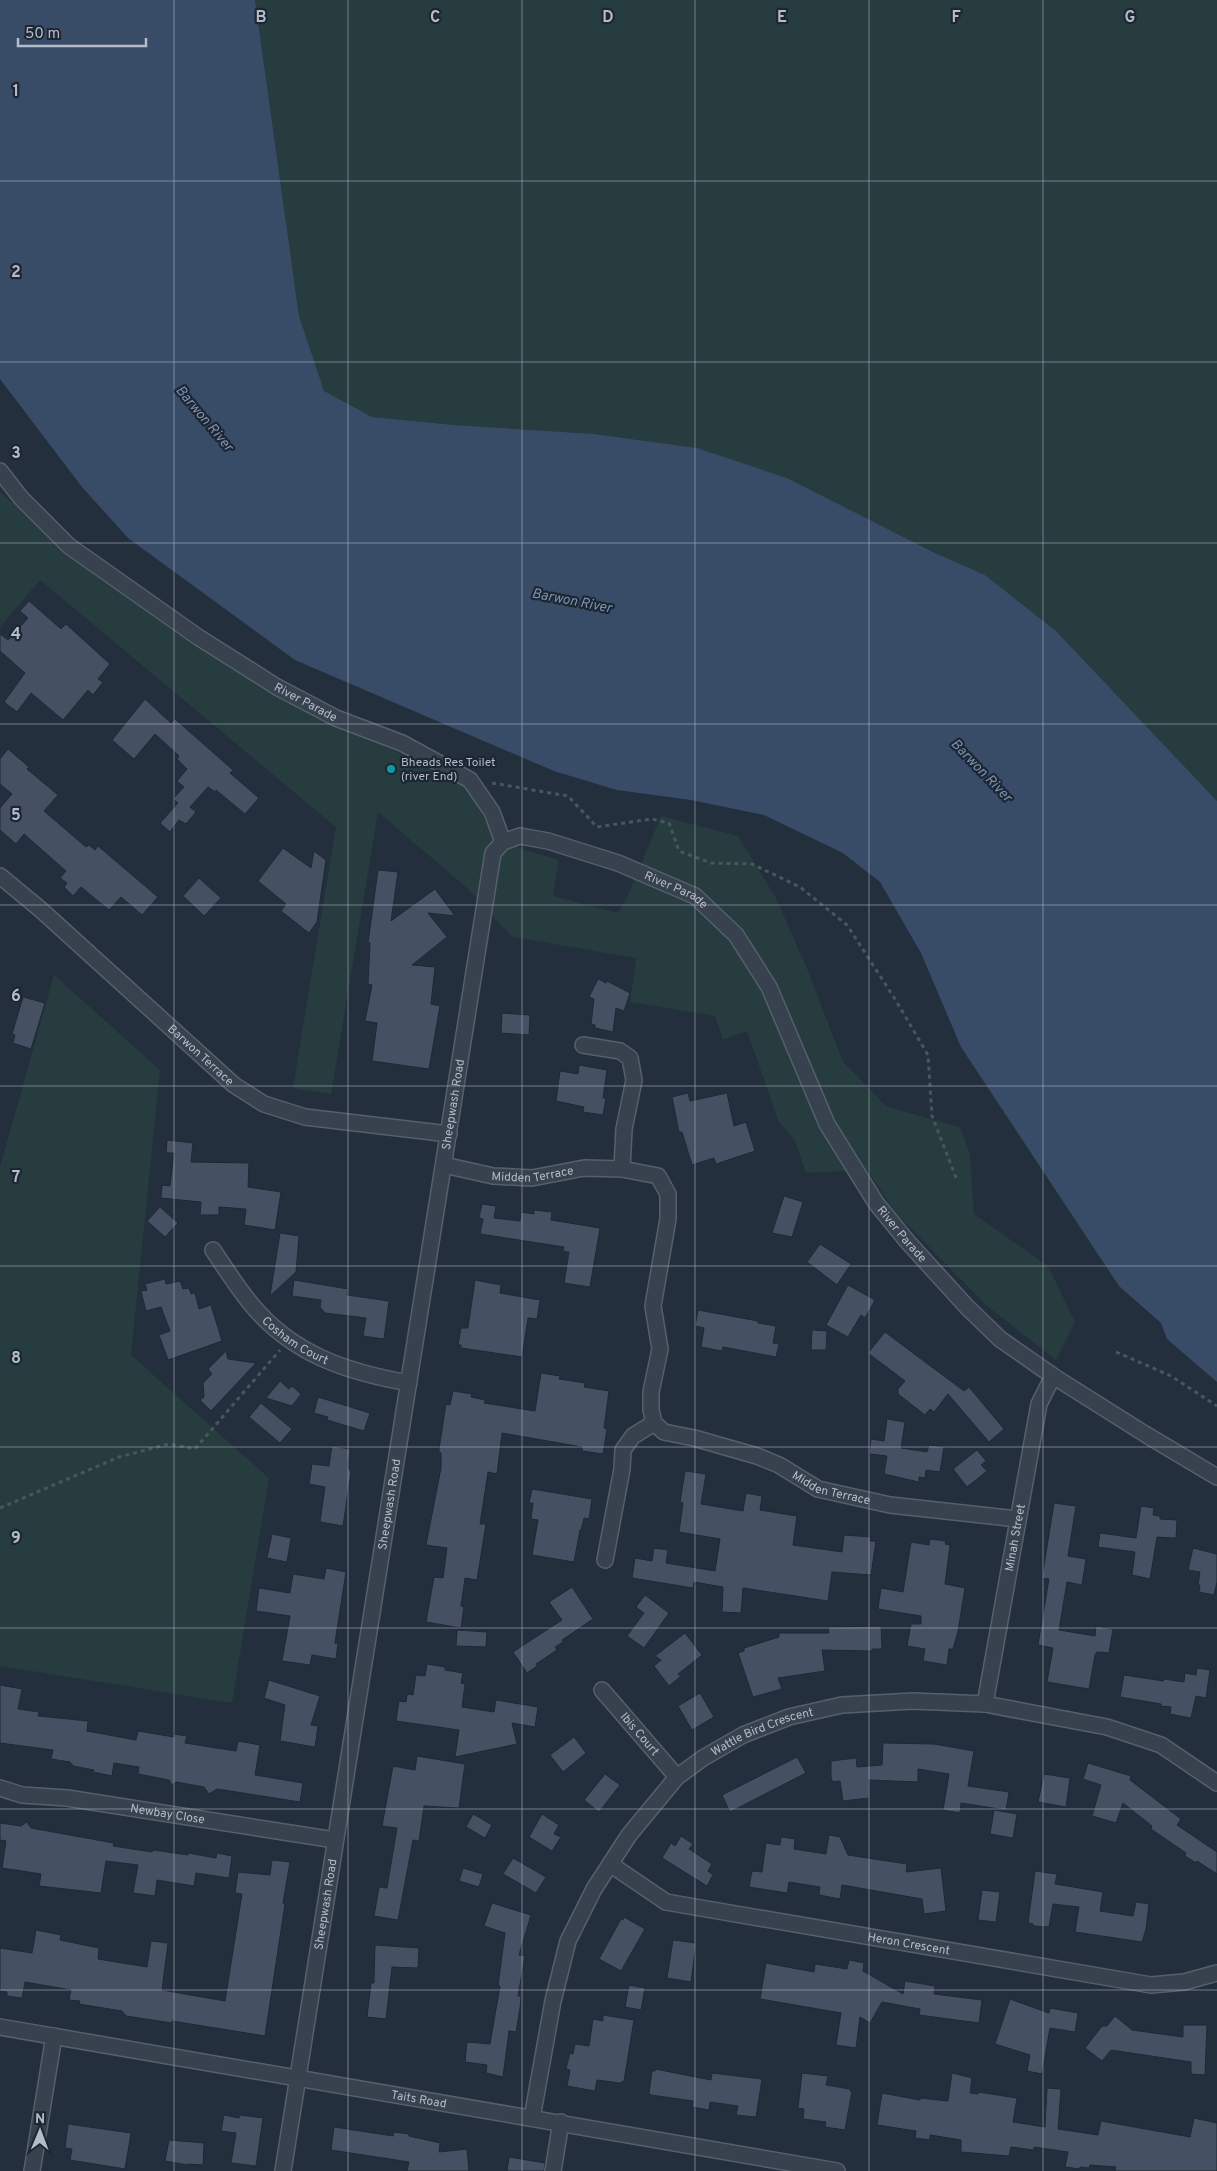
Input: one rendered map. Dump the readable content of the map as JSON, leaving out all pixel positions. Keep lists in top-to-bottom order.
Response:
{
  "streets": {
    "street": [
      "River Parade",
      "Barwon Terrace",
      "Sheepwash Road",
      "Midden Terrace",
      "Cosham Court",
      "Minah Street",
      "Wattle Bird Crescent",
      "Ibis Court",
      "Newbay Close",
      "Heron Crescent",
      "Taits Road"
    ]
  },
  "crossings": [
    ["River Parade", "Sheepwash Road"],
    ["River Parade", "Minah Street"],
    ["Barwon Terrace", "Sheepwash Road"],
    ["Sheepwash Road", "Midden Terrace"],
    ["Sheepwash Road", "Cosham Court"],
    ["Sheepwash Road", "Newbay Close"],
    ["Sheepwash Road", "Taits Road"],
    ["Midden Terrace", "Minah Street"],
    ["Minah Street", "Wattle Bird Crescent"],
    ["Wattle Bird Crescent", "Ibis Court"],
    ["Wattle Bird Crescent", "Heron Crescent"],
    ["Wattle Bird Crescent", "Taits Road"]
  ],
  "water": ["Barwon River"],
  "places": ["Bheads Res Toilet (river End)"],
  "scale_bar": "50 m",
  "north": "top",
  "grid": {
    "columns": [
      "B",
      "C",
      "D",
      "E",
      "F",
      "G"
    ],
    "rows": [
      "1",
      "2",
      "3",
      "4",
      "5",
      "6",
      "7",
      "8",
      "9"
    ]
  }
}
